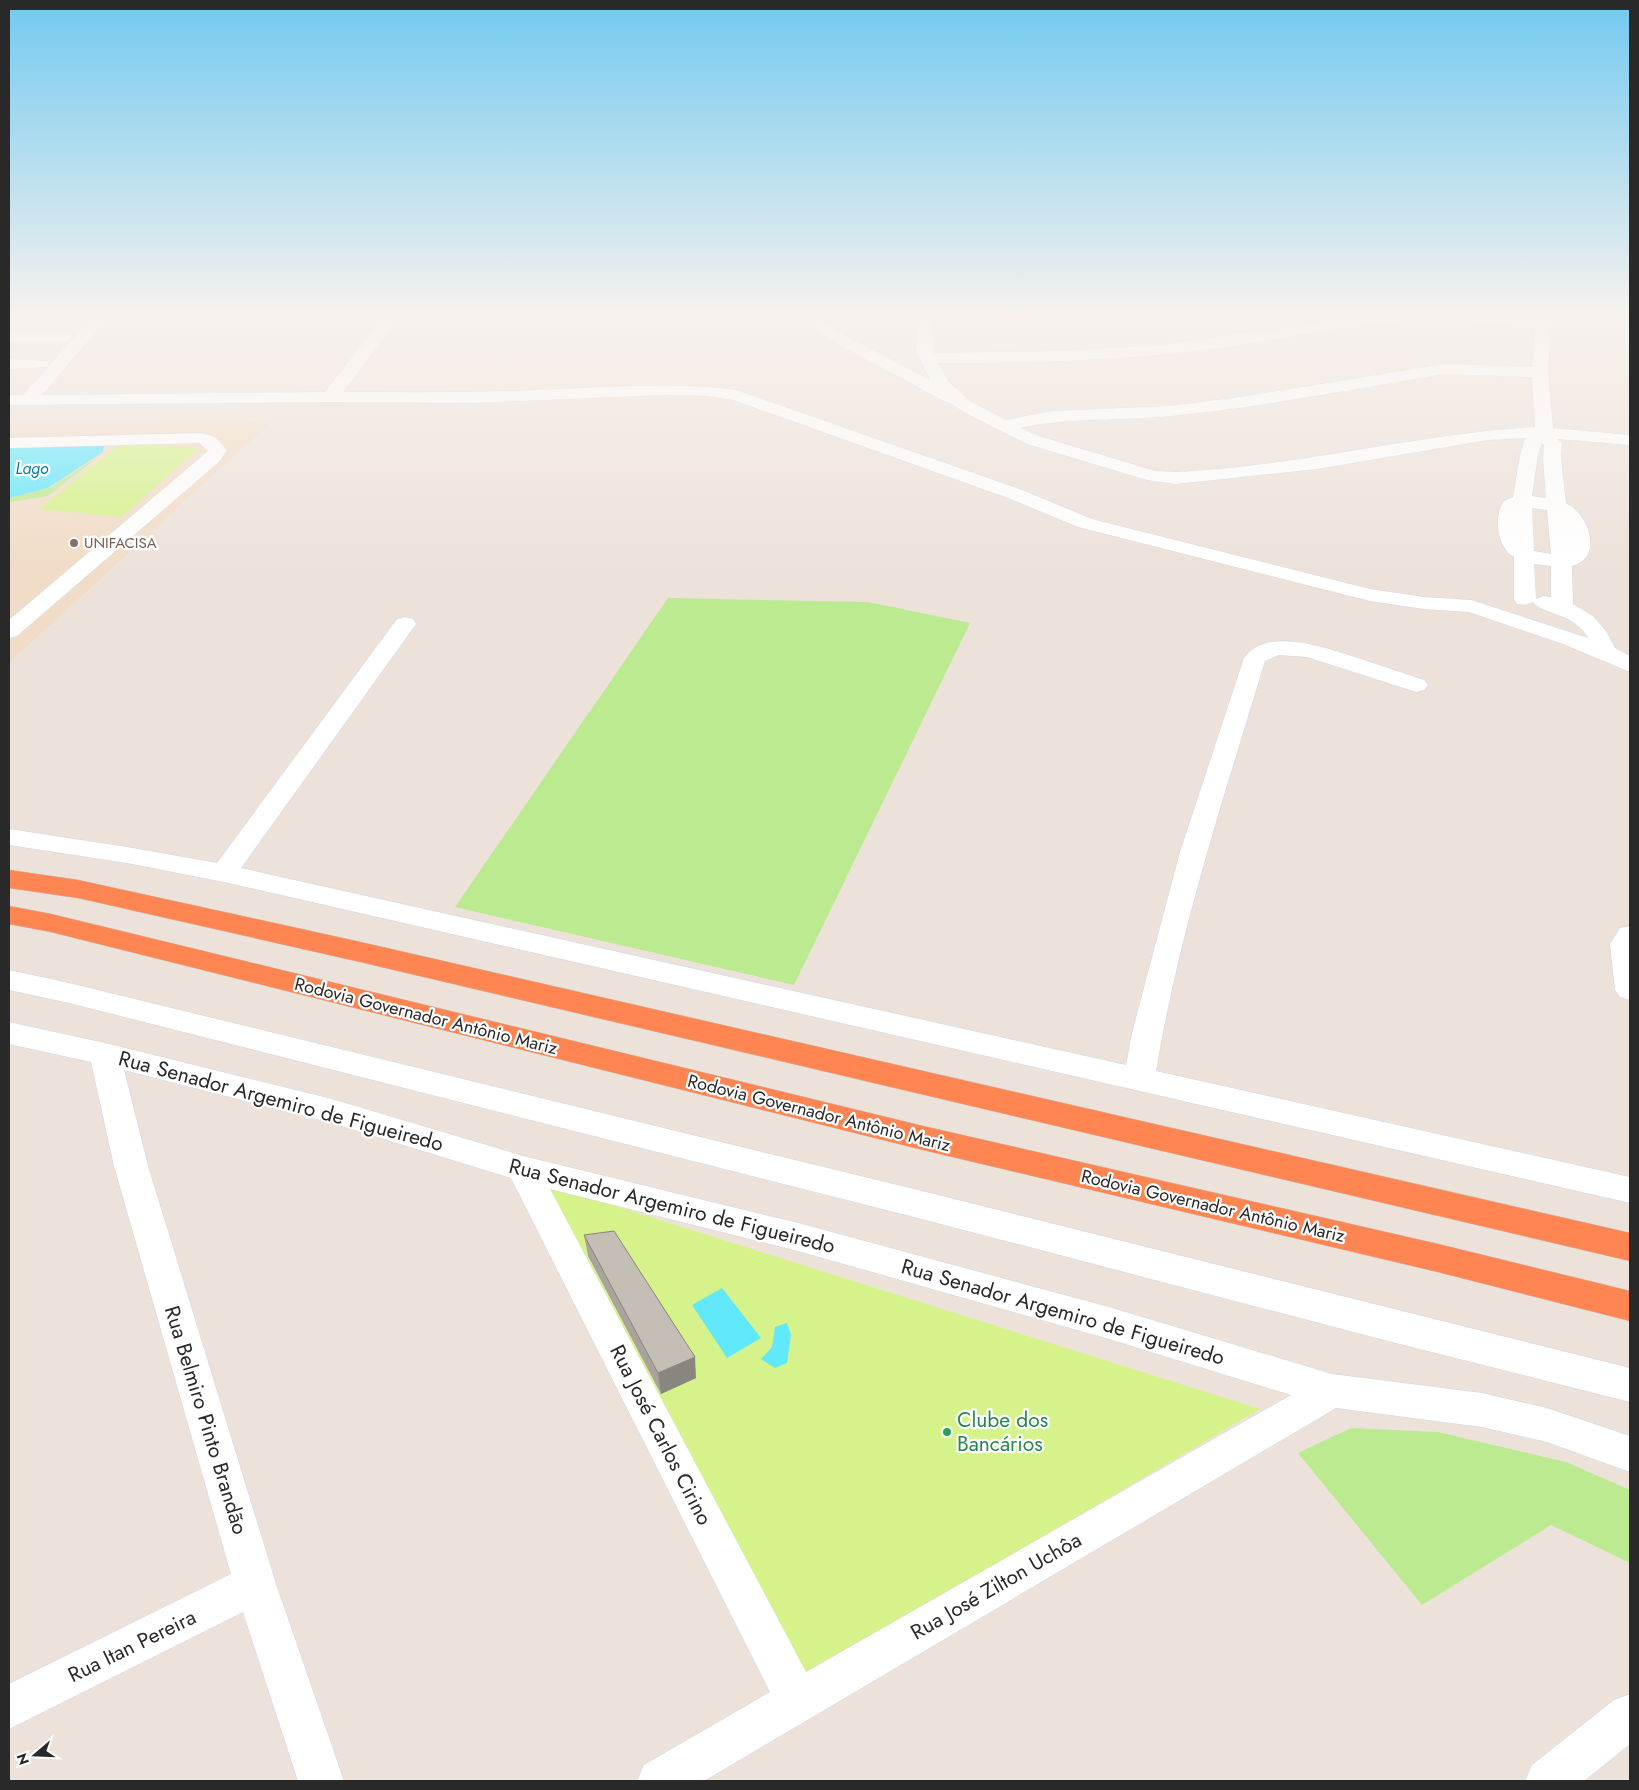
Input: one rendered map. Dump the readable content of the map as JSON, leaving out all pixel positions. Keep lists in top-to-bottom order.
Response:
{
  "streets": {
    "highway": ["Rodovia Governador Antônio Mariz"],
    "street": [
      "Rua Senador Argemiro de Figueiredo",
      "Rua Belmiro Pinto Brandão",
      "Rua José Carlos Cirino",
      "Rua José Zilton Uchôa",
      "Rua Itan Pereira"
    ]
  },
  "crossings": [
    ["Rua Senador Argemiro de Figueiredo", "Rua Belmiro Pinto Brandão"],
    ["Rua Senador Argemiro de Figueiredo", "Rua José Carlos Cirino"],
    ["Rua Senador Argemiro de Figueiredo", "Rua José Zilton Uchôa"],
    ["Rua Belmiro Pinto Brandão", "Rua Itan Pereira"],
    ["Rua José Carlos Cirino", "Rua José Zilton Uchôa"]
  ],
  "water": ["Lago"],
  "places": ["UNIFACISA", "Clube dos Bancários"],
  "north": "left"
}
